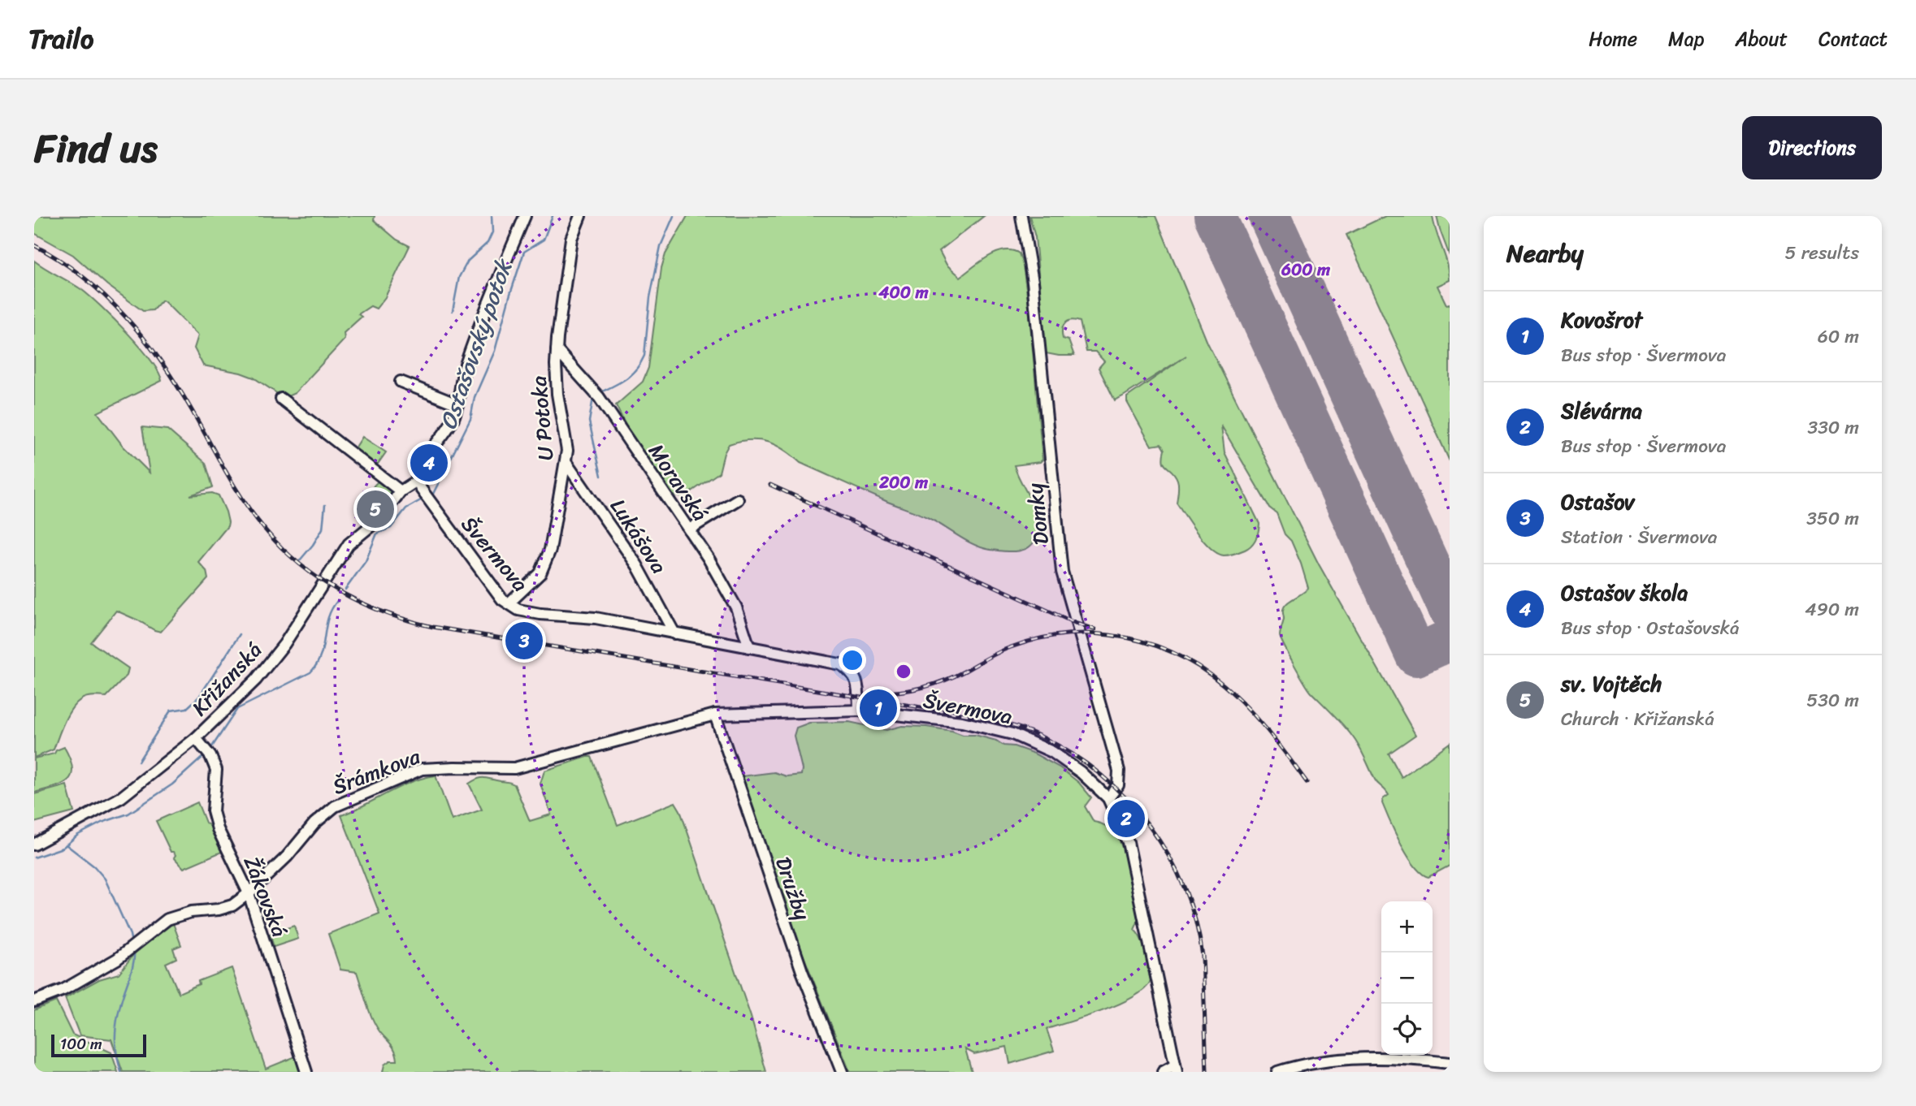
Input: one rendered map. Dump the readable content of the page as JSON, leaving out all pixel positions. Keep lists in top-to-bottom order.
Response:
{
  "streets": {
    "street": [
      "U Potoka",
      "Moravská",
      "Domky",
      "Lukášova",
      "Švermova",
      "Křižanská",
      "Šrámkova",
      "Družby",
      "Žákovská"
    ]
  },
  "crossings": [
    ["U Potoka", "Moravská"],
    ["U Potoka", "Lukášova"],
    ["U Potoka", "Švermova"],
    ["Moravská", "Švermova"],
    ["Domky", "Švermova"],
    ["Lukášova", "Švermova"],
    ["Švermova", "Křižanská"],
    ["Švermova", "Šrámkova"],
    ["Křižanská", "Žákovská"],
    ["Šrámkova", "Družby"],
    ["Šrámkova", "Žákovská"]
  ],
  "water": ["Ostašovský potok"],
  "scale_bar": "100 m",
  "page": {
    "header": "Trailo",
    "nav": [
      "Home",
      "Map",
      "About",
      "Contact"
    ],
    "title": "Find us",
    "buttons": "Directions",
    "heading": ["Nearby", "5 results"],
    "list": [
      {
        "mark": "1",
        "name": "Kovošrot",
        "note": "Bus stop · Švermova",
        "value": "60 m"
      },
      {
        "mark": "2",
        "name": "Slévárna",
        "note": "Bus stop · Švermova",
        "value": "330 m"
      },
      {
        "mark": "3",
        "name": "Ostašov",
        "note": "Station · Švermova",
        "value": "350 m"
      },
      {
        "mark": "4",
        "name": "Ostašov škola",
        "note": "Bus stop · Ostašovská",
        "value": "490 m"
      },
      {
        "mark": "5",
        "name": "sv. Vojtěch",
        "note": "Church · Křižanská",
        "value": "530 m"
      }
    ],
    "pins": [
      "4",
      "5",
      "3",
      "1",
      "2"
    ],
    "map_buttons": ["+", "−"],
    "scale": "100 m"
  },
  "rings": ["600 m", "400 m", "200 m"]
}
